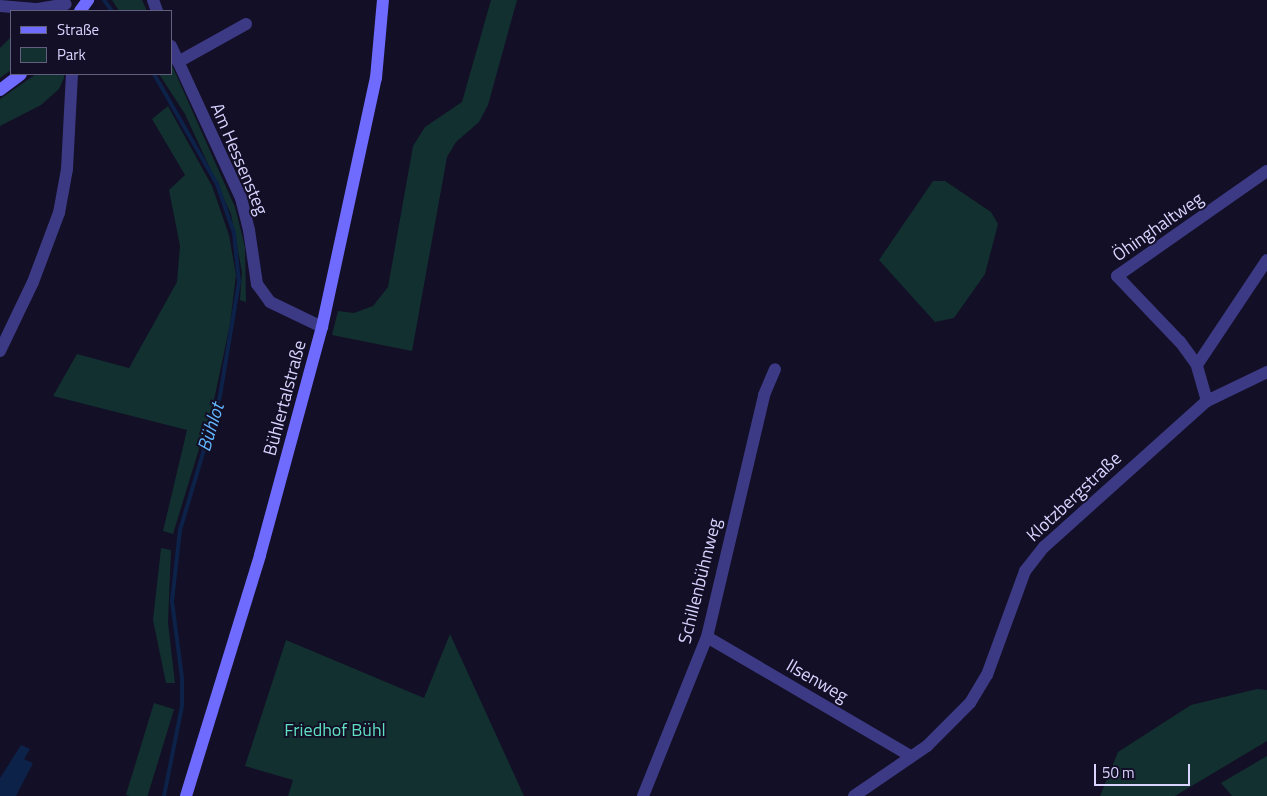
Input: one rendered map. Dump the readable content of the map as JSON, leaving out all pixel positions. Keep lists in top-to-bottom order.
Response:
{
  "streets": {
    "street": [
      "Am Hessensteg",
      "Öhinghaltweg",
      "Bühlertalstraße",
      "Klotzbergstraße",
      "Schillenbühnweg",
      "Ilsenweg"
    ]
  },
  "crossings": [
    ["Am Hessensteg", "Bühlertalstraße"],
    ["Öhinghaltweg", "Klotzbergstraße"],
    ["Klotzbergstraße", "Ilsenweg"],
    ["Schillenbühnweg", "Ilsenweg"]
  ],
  "water": ["Bühlot"],
  "parks": ["Friedhof Bühl"],
  "legend": ["Straße", "Park"],
  "scale_bar": "50 m"
}
